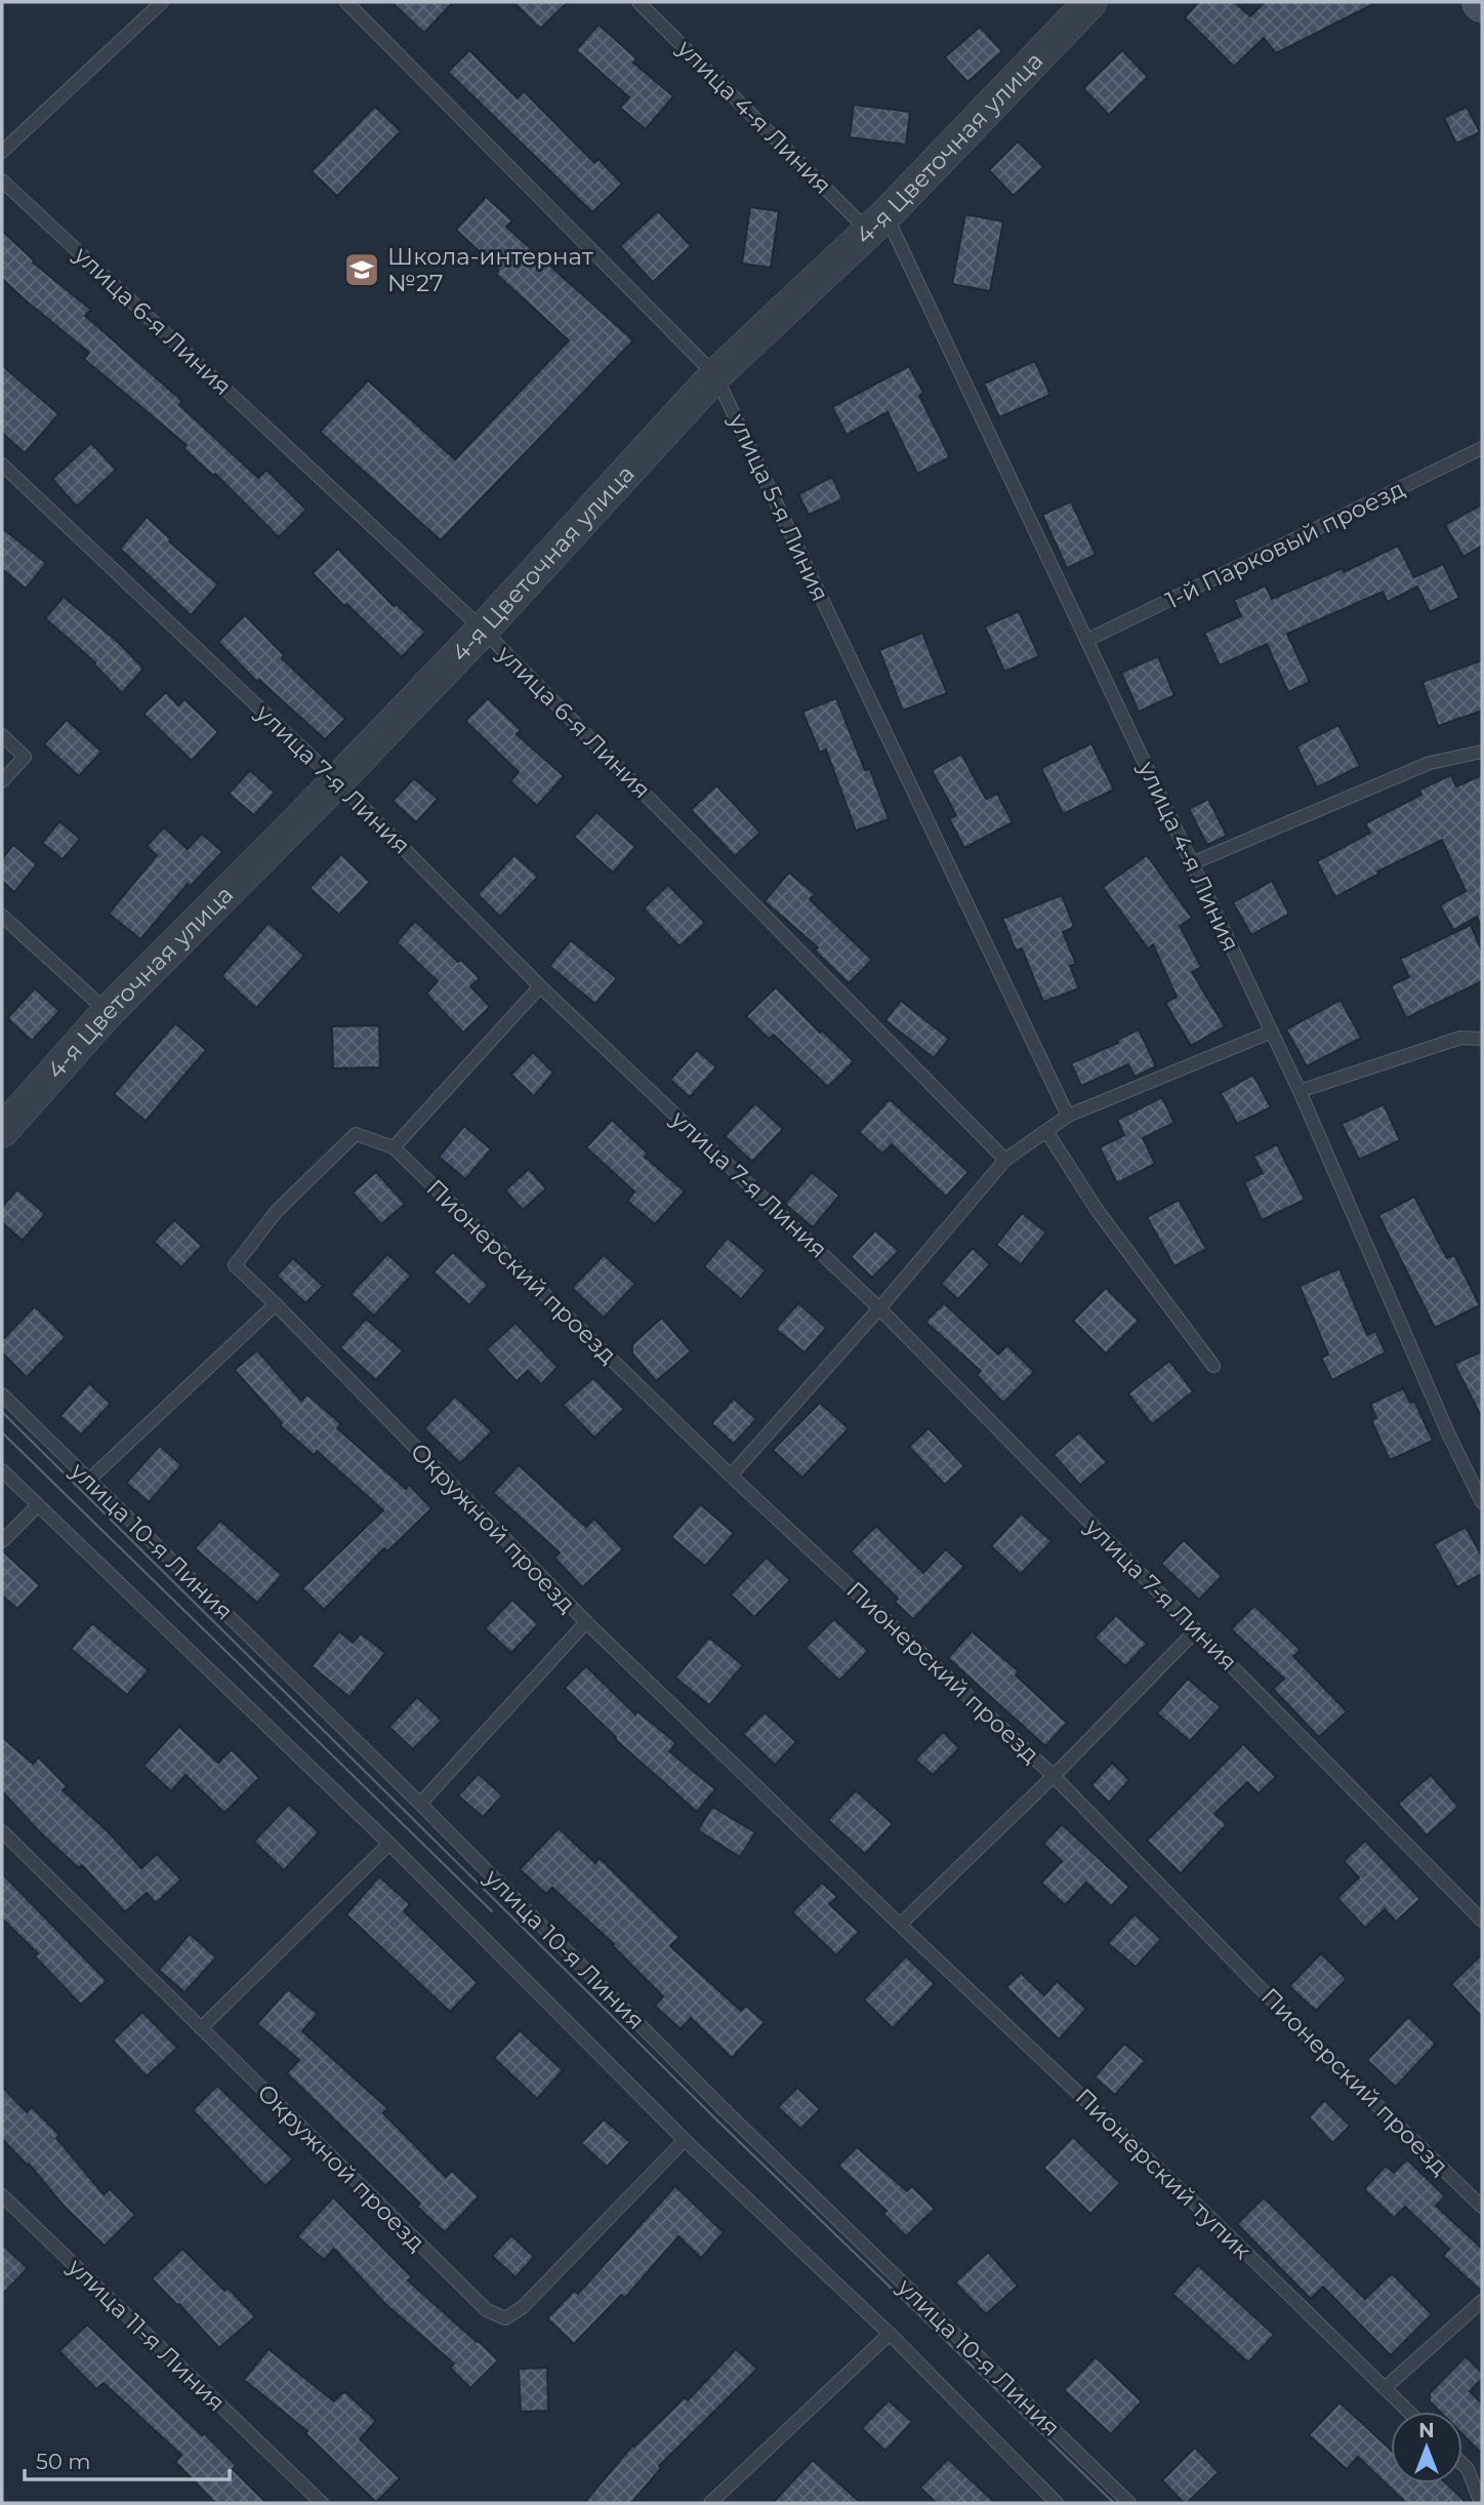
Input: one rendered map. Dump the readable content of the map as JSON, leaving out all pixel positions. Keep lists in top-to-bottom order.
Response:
{
  "streets": {
    "street": ["4-я Цветочная улица"],
    "lane": [
      "улица 4-я Линия",
      "улица 6-я Линия",
      "улица 5-я Линия",
      "1-й Парковый проезд",
      "улица 7-я Линия",
      "Пионерский проезд",
      "Окружной проезд",
      "улица 10-я Линия",
      "Пионерский тупик",
      "улица 11-я Линия"
    ]
  },
  "crossings": [
    ["улица 4-я Линия", "4-я Цветочная улица"],
    ["улица 4-я Линия", "1-й Парковый проезд"],
    ["4-я Цветочная улица", "улица 6-я Линия"],
    ["4-я Цветочная улица", "улица 5-я Линия"],
    ["4-я Цветочная улица", "улица 7-я Линия"],
    ["Пионерский проезд", "Окружной проезд"],
    ["Окружной проезд", "улица 10-я Линия"],
    ["Окружной проезд", "Пионерский тупик"]
  ],
  "places": {
    "school or university": ["Школа-интернат №27"]
  },
  "scale_bar": "50 m",
  "north": "top"
}
